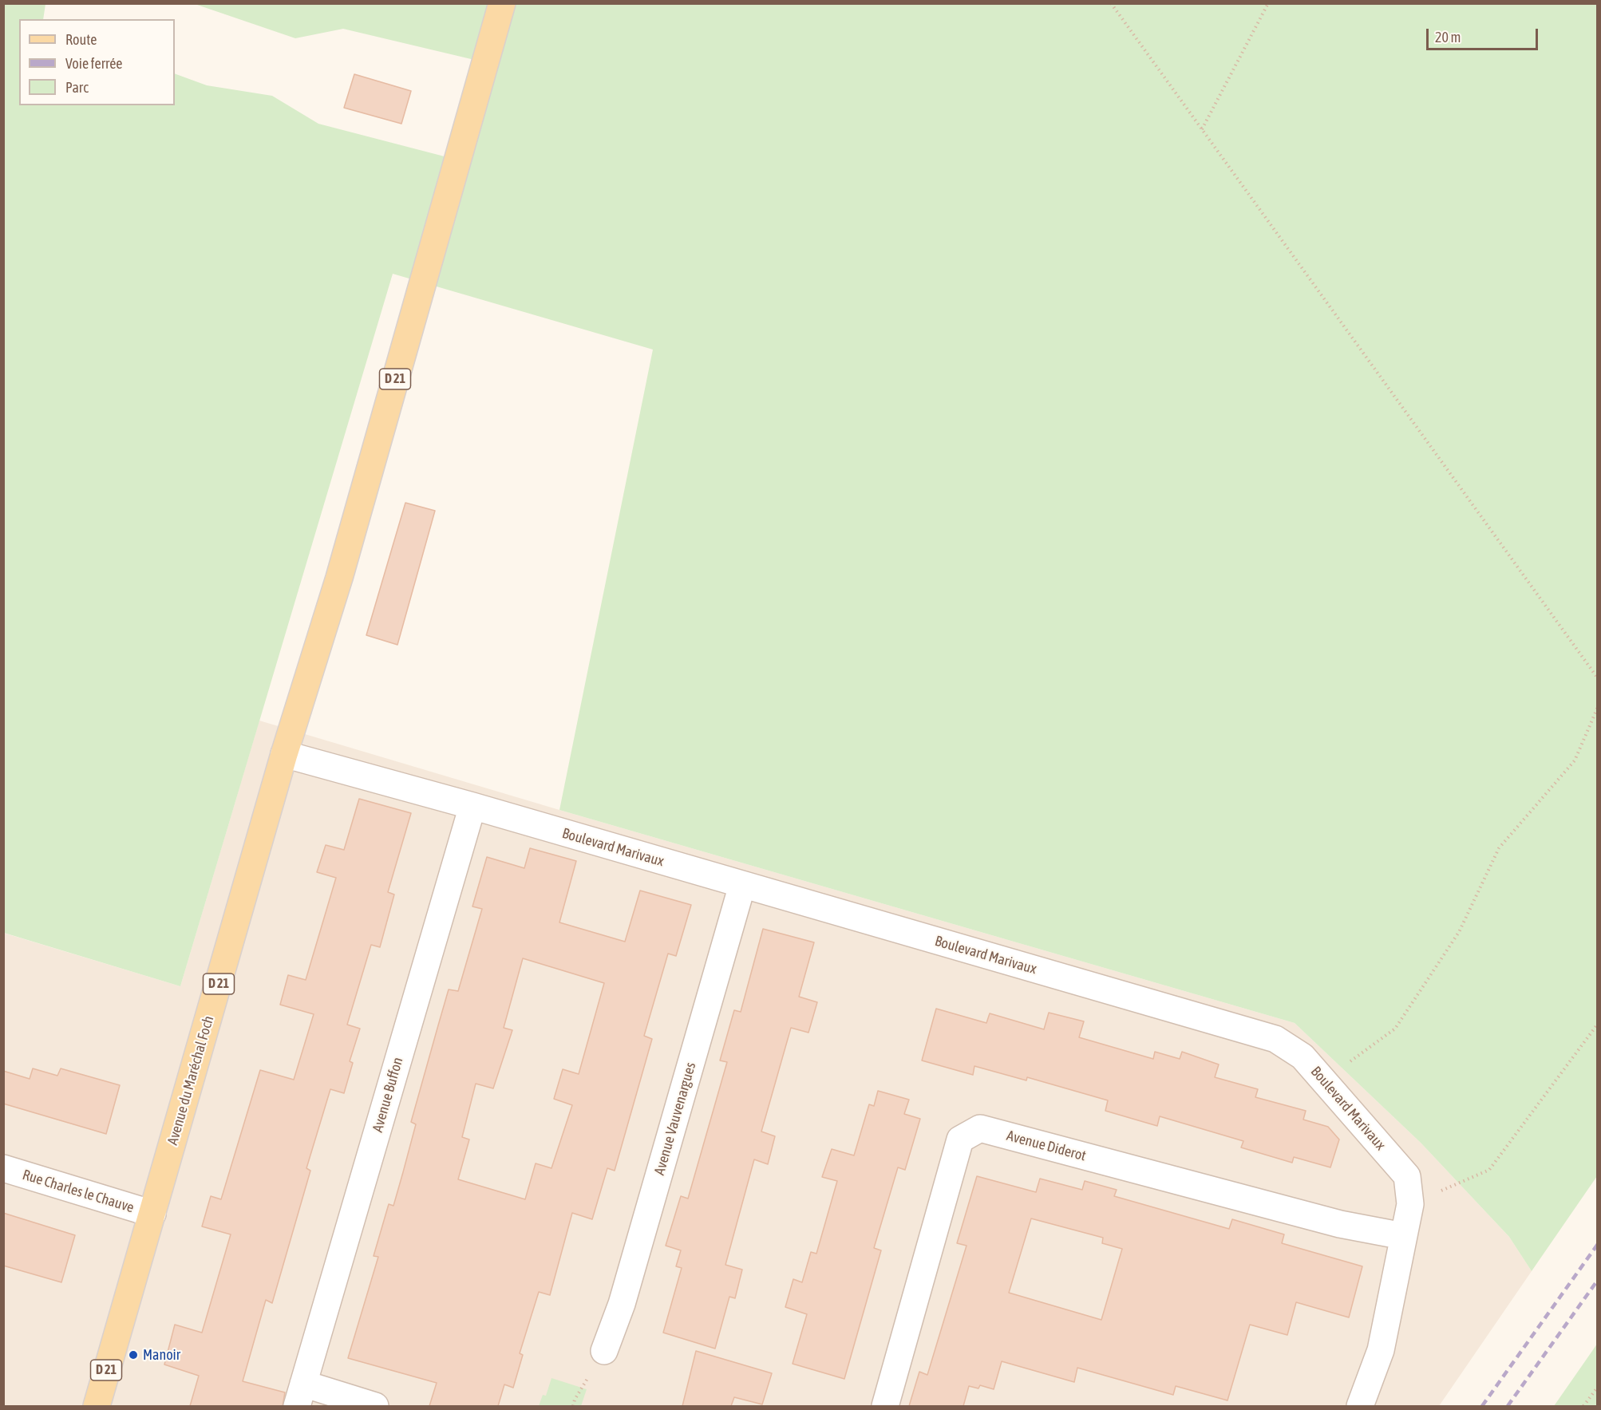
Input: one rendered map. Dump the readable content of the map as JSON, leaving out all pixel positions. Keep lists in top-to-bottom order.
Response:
{
  "streets": {
    "main road": ["D 21", "Avenue du Maréchal Foch"],
    "street": [
      "Boulevard Marivaux",
      "Avenue Buffon",
      "Avenue Vauvenargues",
      "Avenue Diderot",
      "Rue Charles le Chauve"
    ]
  },
  "crossings": [
    ["D 21", "Boulevard Marivaux"],
    ["D 21", "Avenue du Maréchal Foch"],
    ["Boulevard Marivaux", "Avenue du Maréchal Foch"],
    ["Boulevard Marivaux", "Avenue Buffon"],
    ["Boulevard Marivaux", "Avenue Vauvenargues"],
    ["Boulevard Marivaux", "Avenue Diderot"],
    ["Avenue du Maréchal Foch", "Rue Charles le Chauve"]
  ],
  "places": ["Manoir"],
  "legend": ["Route", "Voie ferrée", "Parc"],
  "scale_bar": "20 m"
}
